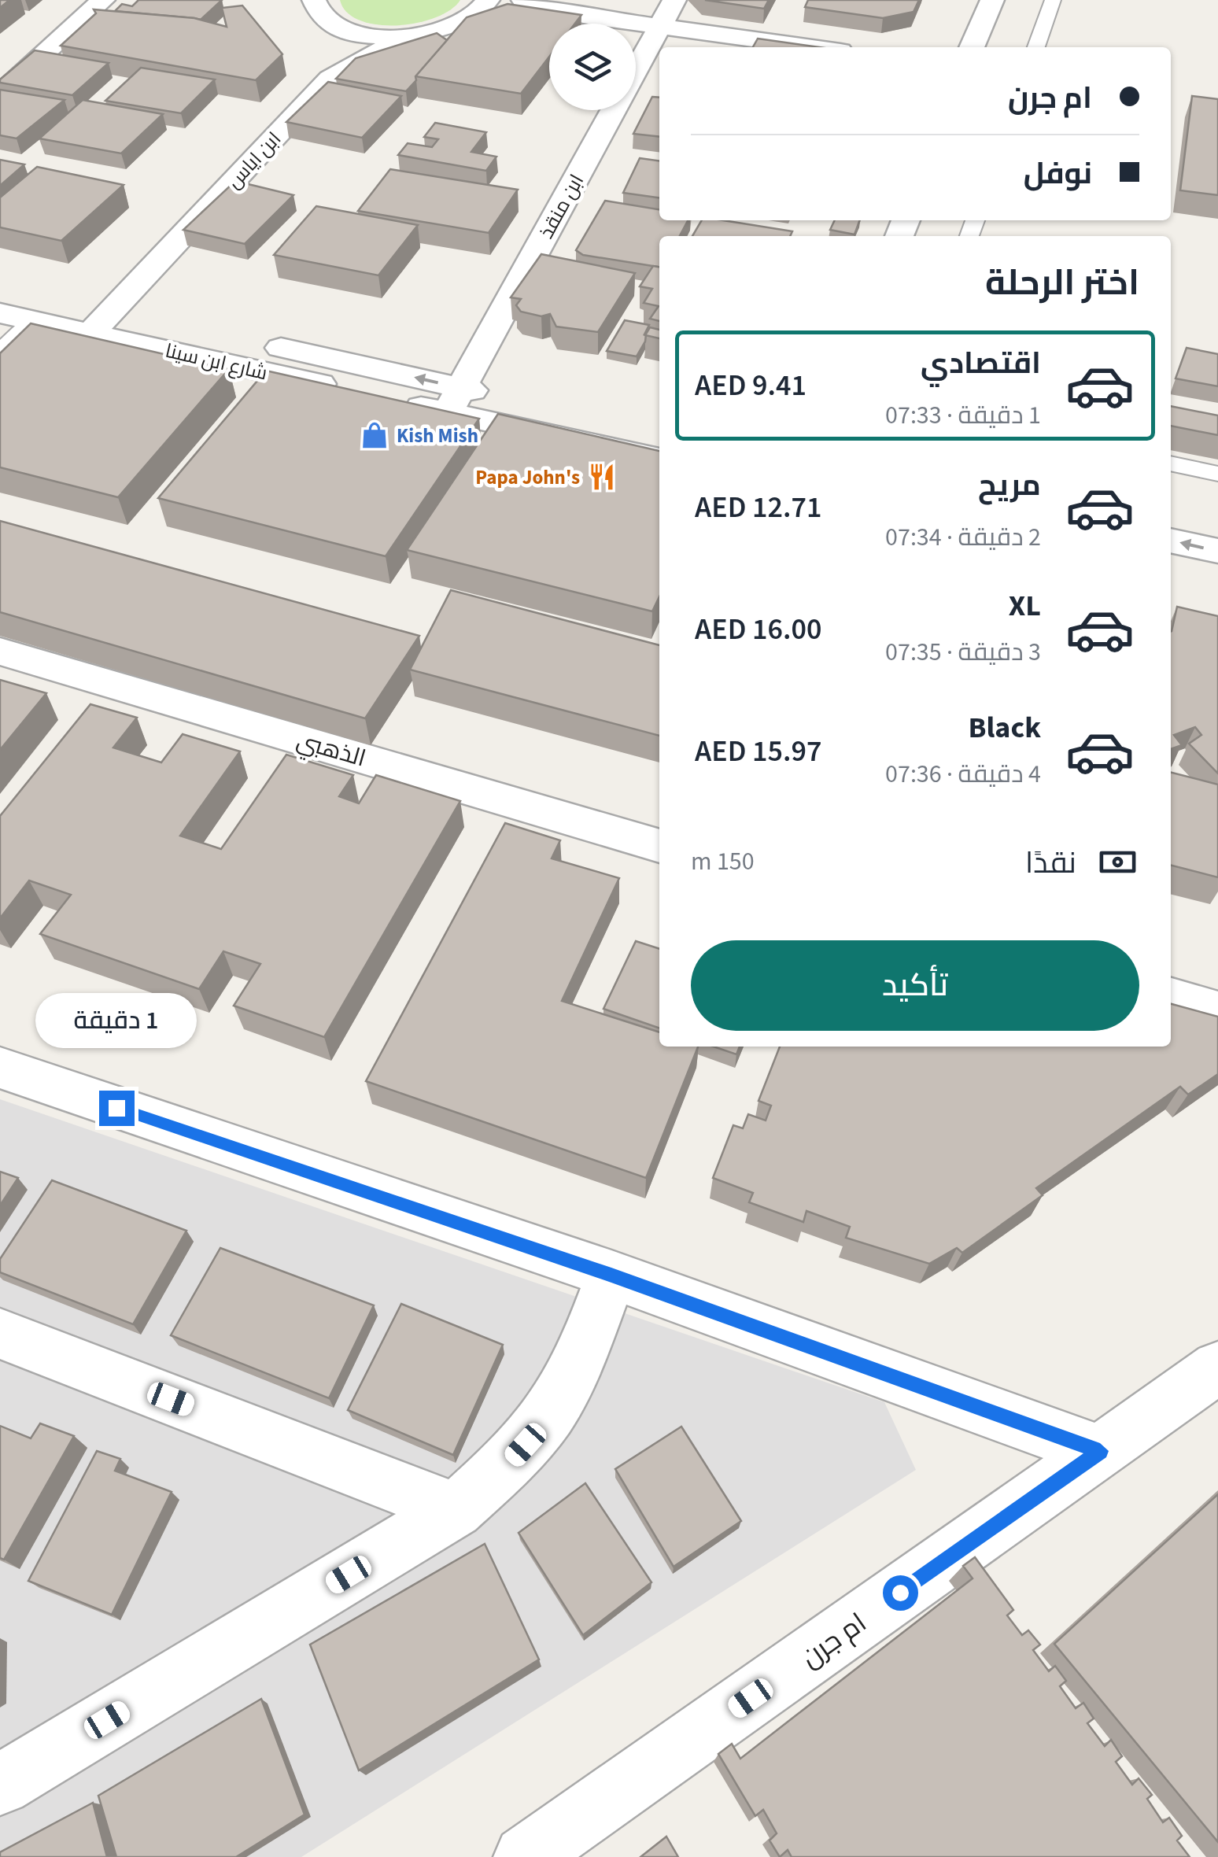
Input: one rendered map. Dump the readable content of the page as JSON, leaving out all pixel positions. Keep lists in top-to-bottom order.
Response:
{
  "streets": {
    "street": [
      "ابن اياس",
      "ابن منقذ",
      "شارع ابن سينا",
      "الذهبي",
      "ام جرن"
    ]
  },
  "crossings": [
    ["ابن اياس", "شارع ابن سينا"],
    ["ابن منقذ", "شارع ابن سينا"]
  ],
  "places": {
    "shop": ["Kish Mish"],
    "restaurant": ["Papa John's"]
  },
  "page": {
    "banner": ["ام جرن", "نوفل"],
    "heading": "اختر الرحلة",
    "list": [
      {
        "name": "اقتصادي",
        "note": "1 دقيقة · 07:33",
        "value": "AED 9.41"
      },
      {
        "name": "مريح",
        "note": "2 دقيقة · 07:34",
        "value": "AED 12.71"
      },
      {
        "name": "XL",
        "note": "3 دقيقة · 07:35",
        "value": "AED 16.00"
      },
      {
        "name": "Black",
        "note": "4 دقيقة · 07:36",
        "value": "AED 15.97"
      }
    ],
    "pay": ["نقدًا", "150 m"],
    "buttons": "تأكيد",
    "bubble": "1 دقيقة"
  }
}
